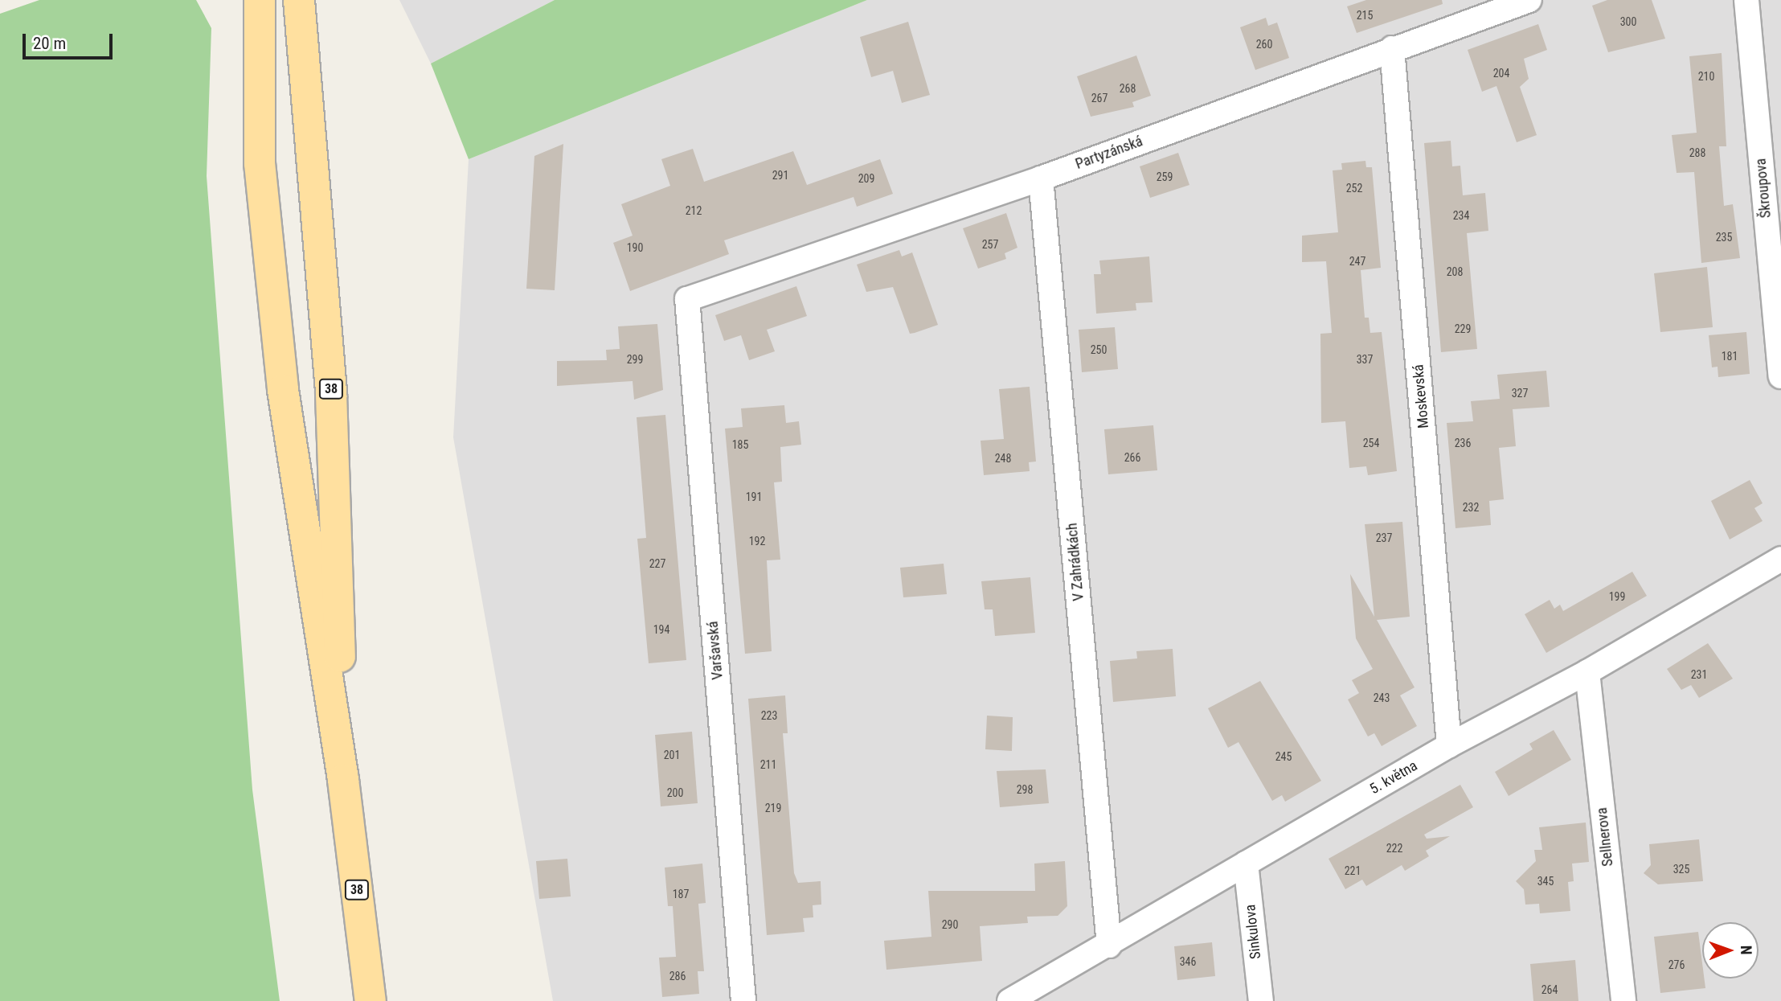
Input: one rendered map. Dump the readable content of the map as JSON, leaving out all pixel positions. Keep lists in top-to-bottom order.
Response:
{
  "streets": {
    "main road": ["38"],
    "street": [
      "Partyzánská",
      "Škroupova",
      "Moskevská",
      "V Zahrádkách",
      "Varšavská",
      "5. května",
      "Sellnerova",
      "Sinkulova"
    ]
  },
  "crossings": [
    ["Partyzánská", "Moskevská"],
    ["Partyzánská", "V Zahrádkách"],
    ["Partyzánská", "Varšavská"],
    ["Moskevská", "5. května"],
    ["V Zahrádkách", "5. května"],
    ["5. května", "Sellnerova"],
    ["5. května", "Sinkulova"]
  ],
  "house_numbers": [
    "215",
    "300",
    "260",
    "204",
    "210",
    "268",
    "267",
    "288",
    "291",
    "259",
    "209",
    "252",
    "212",
    "234",
    "235",
    "257",
    "190",
    "247",
    "208",
    "229",
    "250",
    "181",
    "299",
    "337",
    "327",
    "254",
    "236",
    "185",
    "266",
    "248",
    "191",
    "232",
    "237",
    "192",
    "227",
    "199",
    "194",
    "231",
    "243",
    "223",
    "201",
    "245",
    "211",
    "298",
    "200",
    "219",
    "222",
    "325",
    "221",
    "345",
    "187",
    "290",
    "346",
    "276",
    "286",
    "264"
  ],
  "scale_bar": "20 m",
  "north": "right"
}
